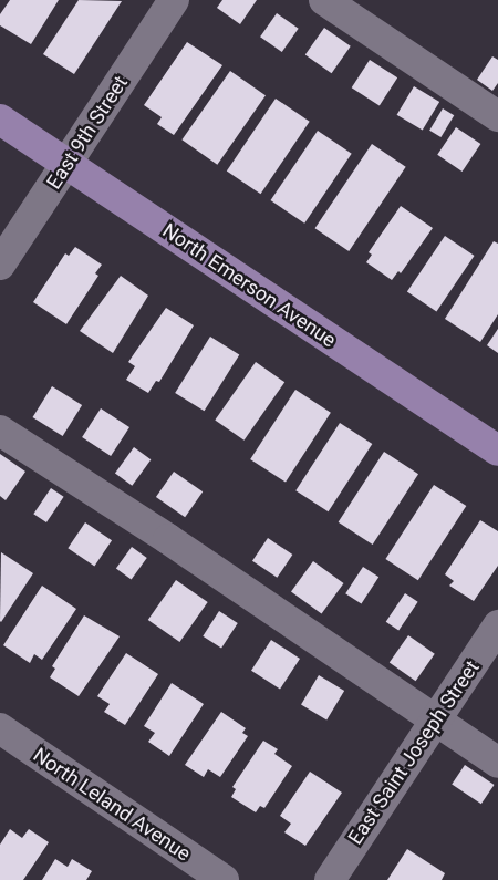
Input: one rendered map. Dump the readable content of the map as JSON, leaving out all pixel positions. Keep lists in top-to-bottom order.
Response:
{
  "streets": {
    "main road": ["North Emerson Avenue"],
    "street": ["East 9th Street", "East Saint Joseph Street", "North Leland Avenue"]
  },
  "crossings": [
    ["East 9th Street", "North Emerson Avenue"]
  ]
}
